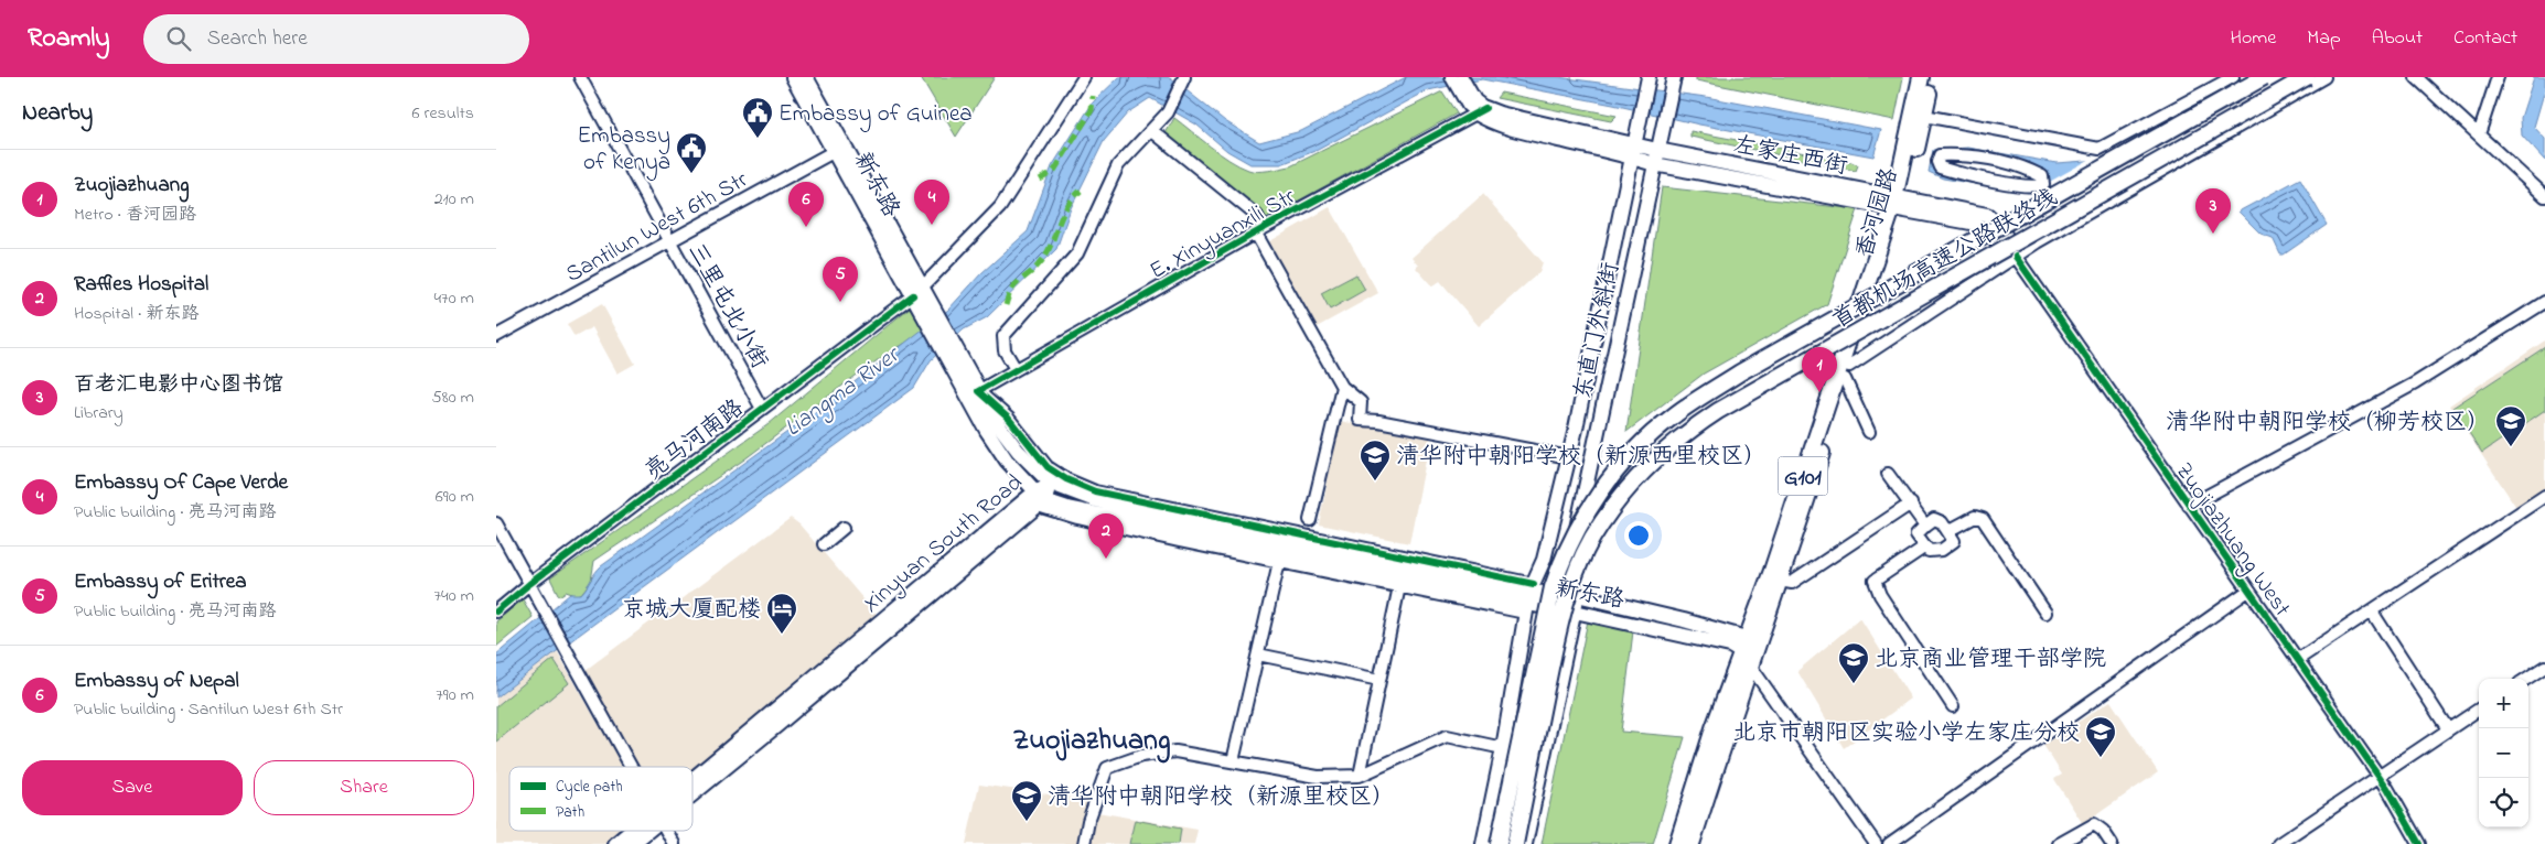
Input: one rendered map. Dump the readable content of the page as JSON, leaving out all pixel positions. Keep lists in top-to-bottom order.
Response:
{
  "streets": {
    "highway": ["香河园路", "首都机场高速公路联络线", "G101"],
    "main road": [
      "左家庄西街",
      "新东路",
      "东直门外斜街",
      "Zuojiazhuang West",
      "Xinyuan South Road"
    ],
    "street": [
      "Santilun West 6th Str",
      "E. Xinyuanxili Str",
      "三里屯北小街",
      "亮马河南路"
    ]
  },
  "crossings": [
    ["左家庄西街", "香河园路"],
    ["左家庄西街", "东直门外斜街"],
    ["左家庄西街", "Zuojiazhuang West"],
    ["新东路", "香河园路"],
    ["新东路", "Santilun West 6th Str"],
    ["新东路", "东直门外斜街"],
    ["新东路", "亮马河南路"],
    ["新东路", "G101"],
    ["新东路", "Xinyuan South Road"],
    ["香河园路", "G101"],
    ["香河园路", "Zuojiazhuang West"],
    ["Santilun West 6th Str", "三里屯北小街"],
    ["三里屯北小街", "亮马河南路"]
  ],
  "districts": ["Zuojiazhuang"],
  "water": ["Liangma River"],
  "places": {
    "public building": ["Embassy of Guinea", "Embassy of Kenya"],
    "school or university": [
      "清华附中朝阳学校（柳芳校区）",
      "清华附中朝阳学校（新源西里校区）",
      "北京商业管理干部学院",
      "北京市朝阳区实验小学左家庄分校",
      "清华附中朝阳学校（新源里校区）"
    ],
    "hotel": ["京城大厦配楼"]
  },
  "legend": ["Cycle path", "Path"],
  "page": {
    "header": "Roamly",
    "search": "Search here",
    "nav": [
      "Home",
      "Map",
      "About",
      "Contact"
    ],
    "heading": ["Nearby", "6 results"],
    "list": [
      {
        "mark": "1",
        "name": "Zuojiazhuang",
        "note": "Metro · 香河园路",
        "value": "210 m"
      },
      {
        "mark": "2",
        "name": "Raffles Hospital",
        "note": "Hospital · 新东路",
        "value": "470 m"
      },
      {
        "mark": "3",
        "name": "百老汇电影中心图书馆",
        "note": "Library",
        "value": "580 m"
      },
      {
        "mark": "4",
        "name": "Embassy Of Cape Verde",
        "note": "Public building · 亮马河南路",
        "value": "690 m"
      },
      {
        "mark": "5",
        "name": "Embassy of Eritrea",
        "note": "Public building · 亮马河南路",
        "value": "740 m"
      },
      {
        "mark": "6",
        "name": "Embassy of Nepal",
        "note": "Public building · Santilun West 6th Str",
        "value": "790 m"
      }
    ],
    "pins": [
      "4",
      "6",
      "3",
      "5",
      "1",
      "2"
    ],
    "map_buttons": ["+", "−"],
    "buttons": ["Save", "Share"]
  }
}
